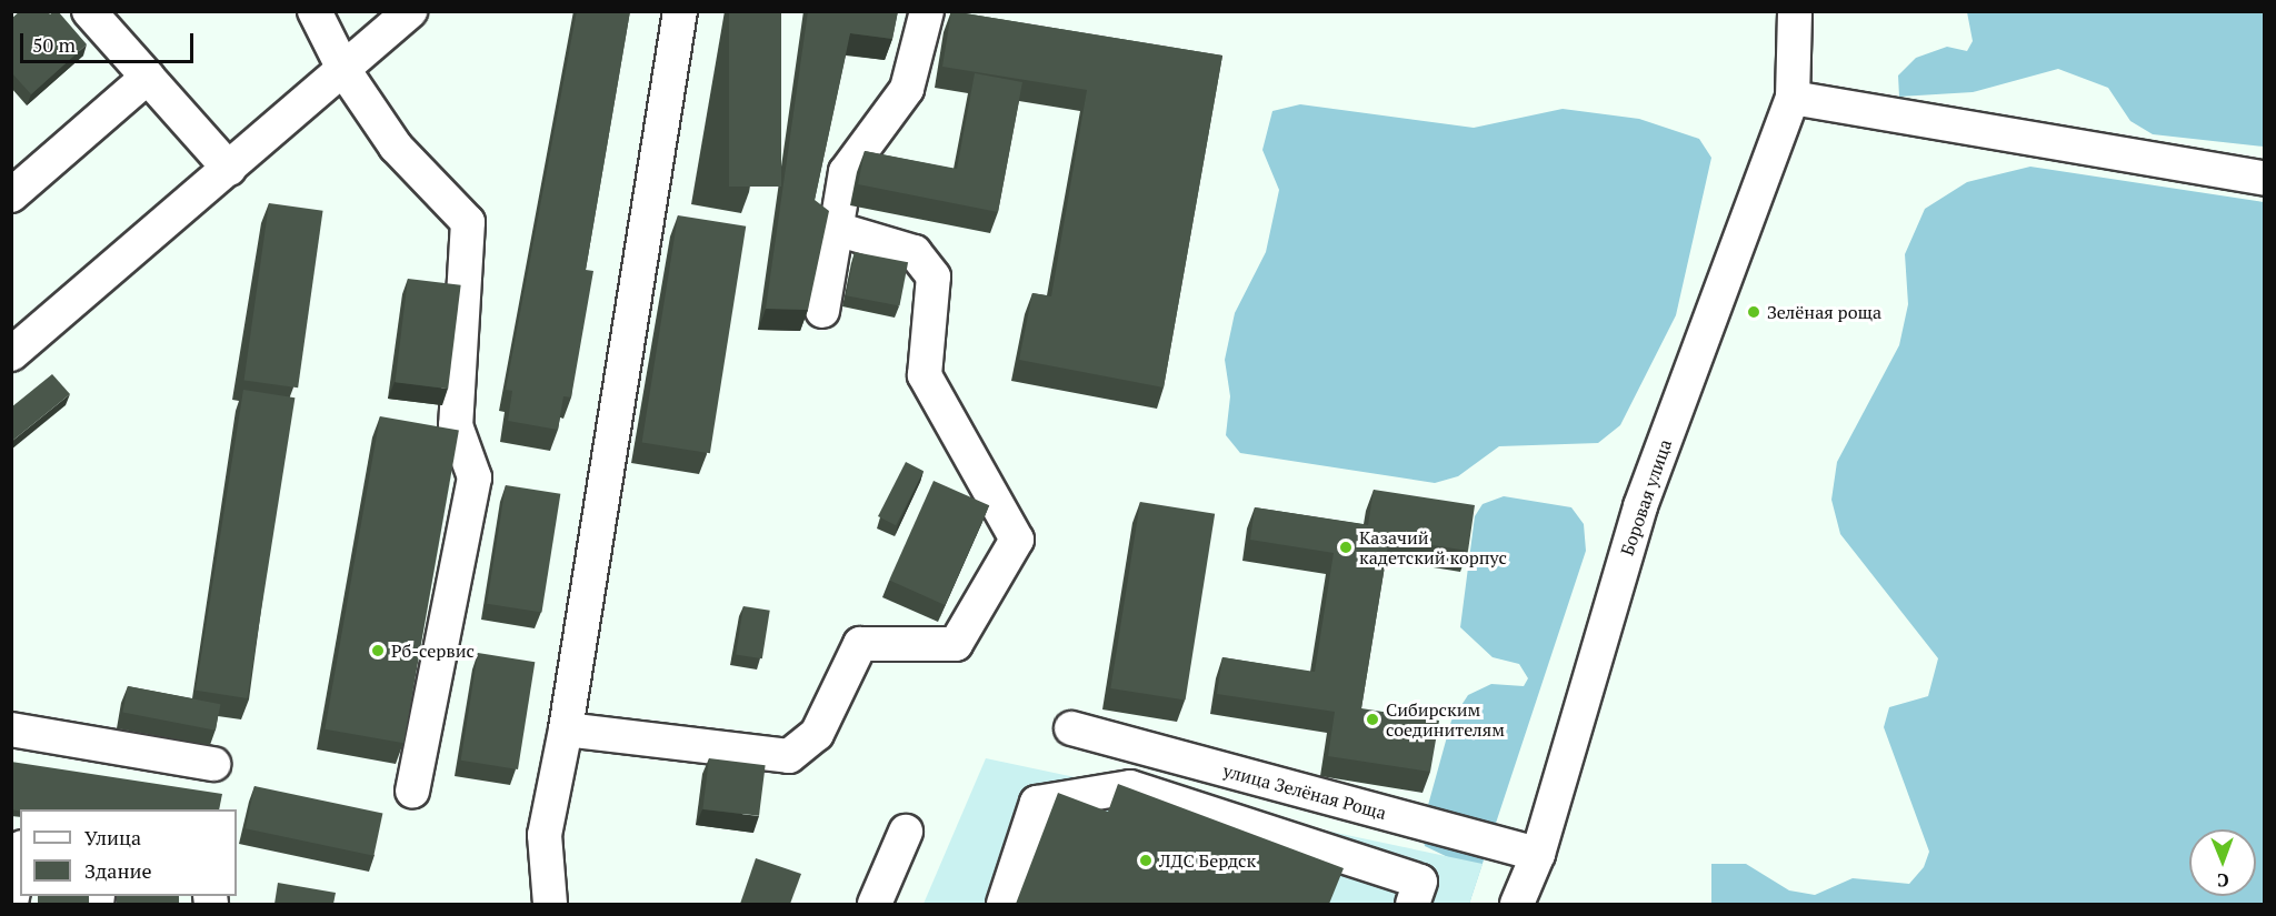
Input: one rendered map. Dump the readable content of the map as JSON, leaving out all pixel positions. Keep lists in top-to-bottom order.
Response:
{
  "streets": {
    "street": ["Боровая улица", "улица Зелёная Роща"]
  },
  "crossings": [
    ["Боровая улица", "улица Зелёная Роща"]
  ],
  "places": [
    "Зелёная роща",
    "Казачий кадетский корпус",
    "Рб-сервис",
    "Сибирским соединителям",
    "ЛДС Бердск"
  ],
  "legend": ["Улица", "Здание"],
  "scale_bar": "50 m",
  "north": "bottom"
}
